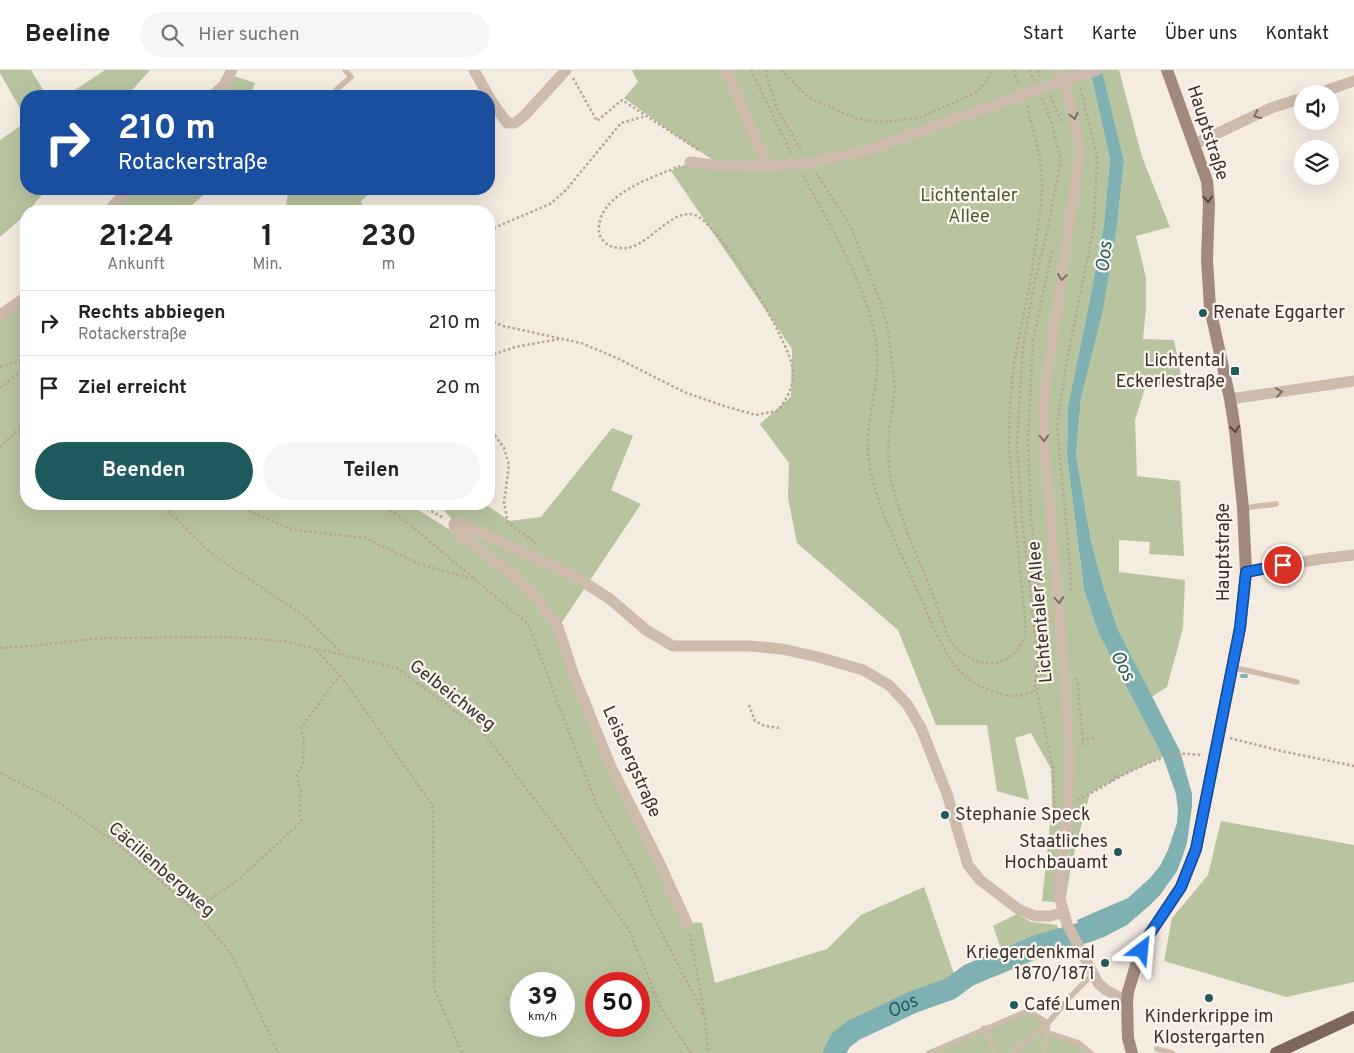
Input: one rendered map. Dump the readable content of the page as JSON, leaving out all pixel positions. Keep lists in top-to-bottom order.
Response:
{
  "streets": {
    "main road": ["Hauptstraße"],
    "street": ["Lichtentaler Allee", "Leisbergstraße"],
    "path": ["Gelbeichweg", "Cäcilienbergweg"]
  },
  "crossings": [
    ["Hauptstraße", "Lichtentaler Allee"]
  ],
  "one_way": ["Hauptstraße", "Lichtentaler Allee"],
  "water": ["Oos"],
  "parks": ["Lichtentaler Allee"],
  "places": {
    "other": [
      "Renate Eggarter",
      "Stephanie Speck",
      "Staatliches Hochbauamt",
      "Kriegerdenkmal 1870/1871",
      "Kinderkrippe im Klostergarten",
      "Café Lumen"
    ],
    "transit": ["Lichtental Eckerlestraße"]
  },
  "page": {
    "header": "Beeline",
    "search": "Hier suchen",
    "nav": [
      "Start",
      "Karte",
      "Über uns",
      "Kontakt"
    ],
    "turn": ["210 m", "Rotackerstraße"],
    "eta": [
      "21:24",
      "Ankunft",
      "1",
      "Min.",
      "230",
      "m"
    ],
    "list": [
      {
        "name": "Rechts abbiegen",
        "note": "Rotackerstraße",
        "value": "210 m"
      },
      {
        "name": "Ziel erreicht",
        "value": "20 m"
      }
    ],
    "buttons": ["Beenden", "Teilen"],
    "speed": "39 km/h",
    "limit": "50"
  }
}
